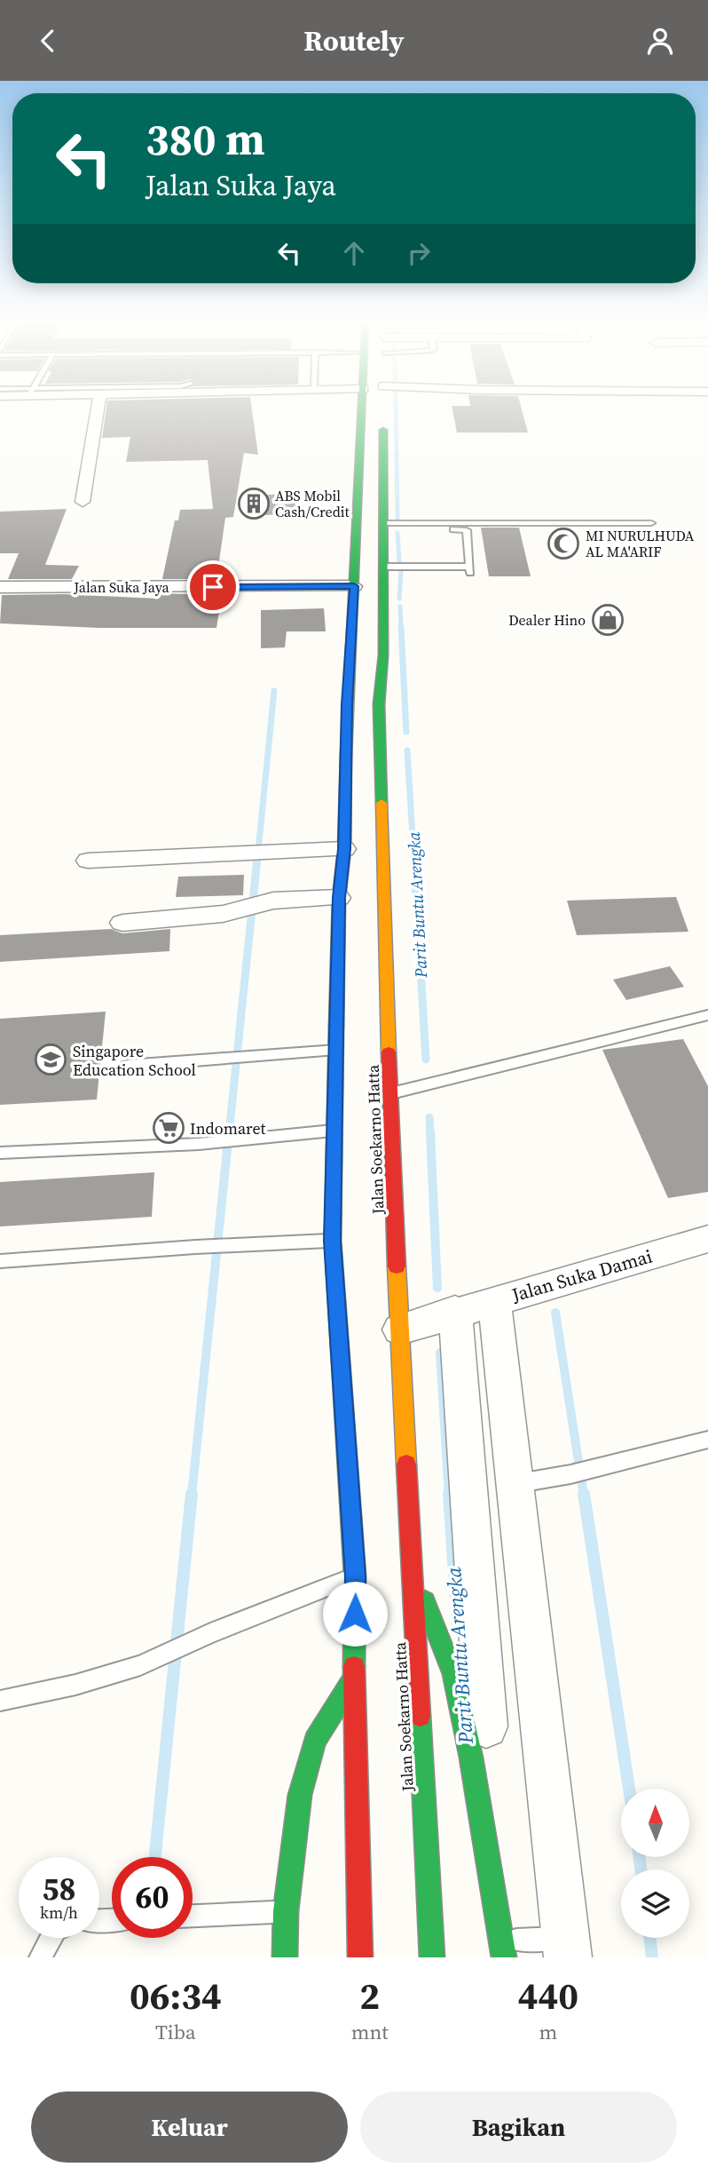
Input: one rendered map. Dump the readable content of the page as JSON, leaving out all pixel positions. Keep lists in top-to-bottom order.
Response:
{
  "streets": {
    "main road": ["Jalan Soekarno Hatta"],
    "street": ["Jalan Suka Jaya", "Jalan Suka Damai"]
  },
  "crossings": [
    ["Jalan Suka Jaya", "Jalan Soekarno Hatta"],
    ["Jalan Soekarno Hatta", "Jalan Suka Damai"]
  ],
  "water": ["Parit Buntu Arengka"],
  "places": {
    "building": ["ABS Mobil Cash/Credit"],
    "mosque": ["MI NURULHUDA AL MA'ARIF"],
    "shop": ["Dealer Hino"],
    "school or university": ["Singapore Education School"],
    "supermarket": ["Indomaret"]
  },
  "north": "top",
  "page": {
    "header": "Routely",
    "turn": ["380 m", "Jalan Suka Jaya"],
    "speed": "58 km/h",
    "limit": "60",
    "eta": [
      "06:34",
      "Tiba",
      "2",
      "mnt",
      "440",
      "m"
    ],
    "buttons": ["Keluar", "Bagikan"]
  }
}
